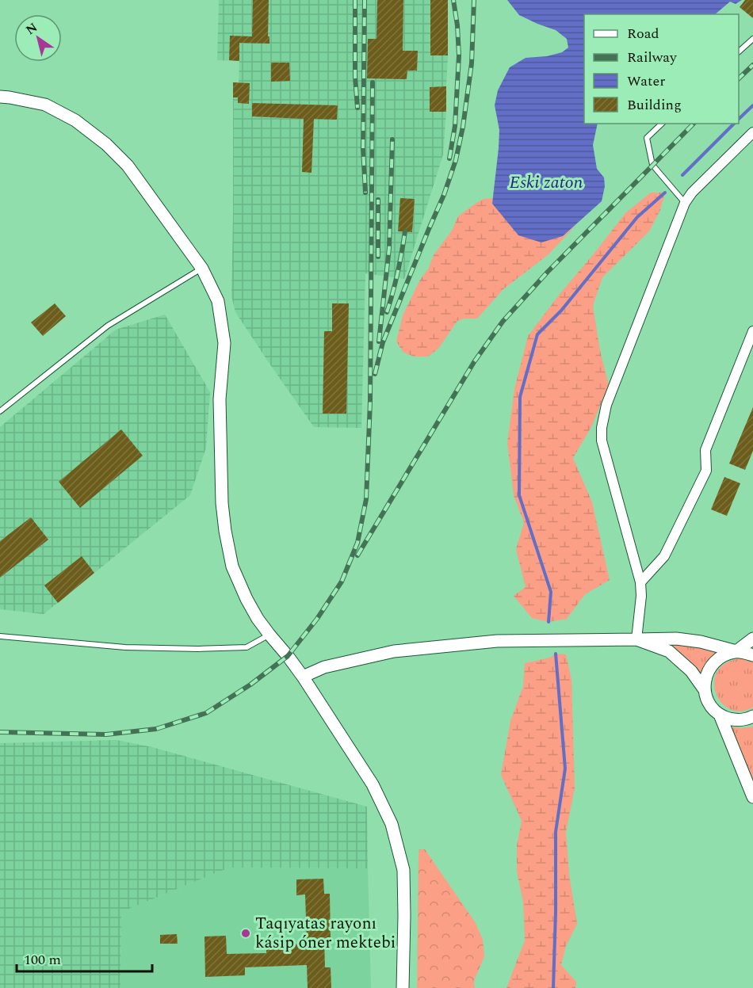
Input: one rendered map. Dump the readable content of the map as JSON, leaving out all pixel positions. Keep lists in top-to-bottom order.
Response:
{
  "water": ["Eski zaton"],
  "places": ["Taqıyatas rayonı kásip óner mektebi"],
  "legend": [
    "Road",
    "Railway",
    "Water",
    "Building"
  ],
  "scale_bar": "100 m",
  "north": "top left"
}
